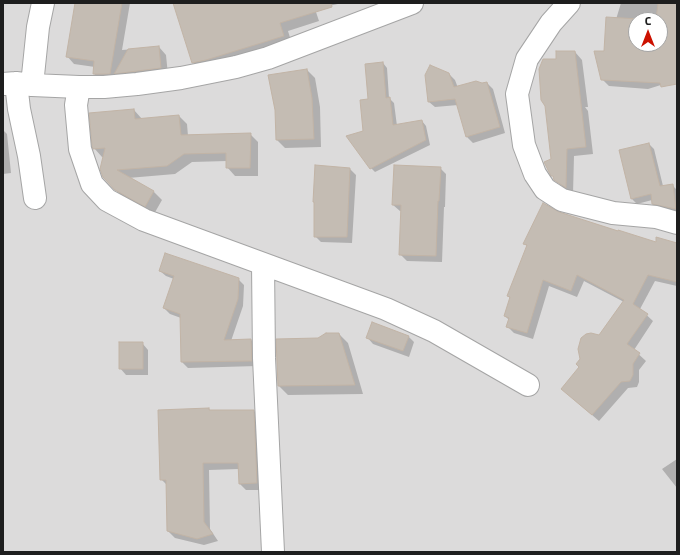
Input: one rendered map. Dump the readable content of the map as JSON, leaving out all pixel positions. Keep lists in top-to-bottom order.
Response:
{
  "north": "top"
}
